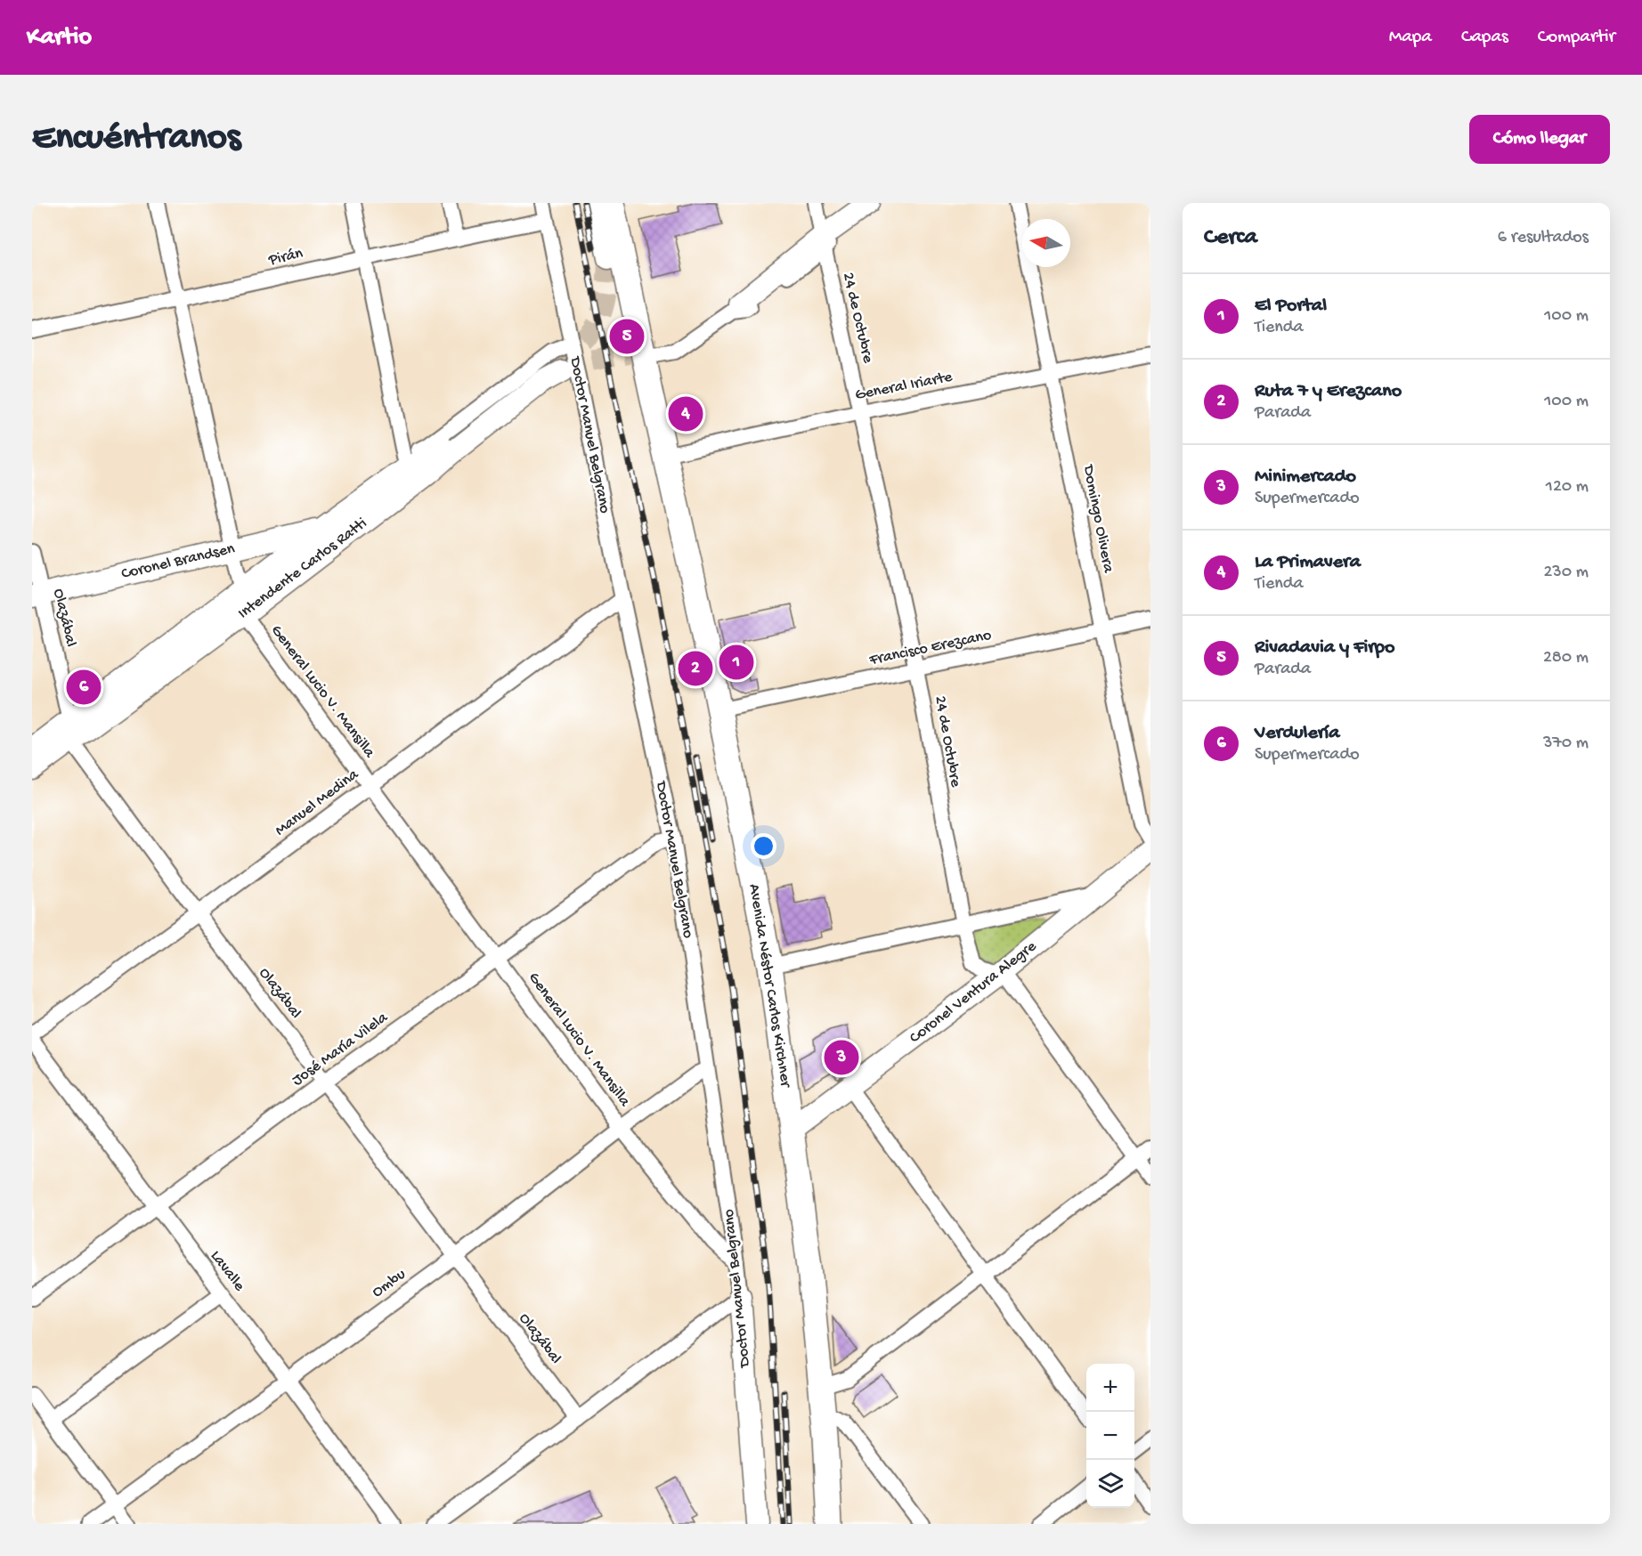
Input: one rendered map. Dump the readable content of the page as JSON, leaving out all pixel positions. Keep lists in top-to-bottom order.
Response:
{
  "streets": {
    "main road": [
      "Doctor Manuel Belgrano",
      "Coronel Brandsen",
      "Intendente Carlos Ratti",
      "Avenida Néstor Carlos Kirchner",
      "Coronel Ventura Alegre"
    ],
    "street": [
      "Pirán",
      "24 de Octubre",
      "General Iriarte",
      "Domingo Olivera",
      "Olazábal",
      "Francisco Erezcano",
      "General Lucio V. Mansilla",
      "Manuel Medina",
      "José María Vilela",
      "Lavalle",
      "Ombu"
    ]
  },
  "crossings": [
    ["Pirán", "Doctor Manuel Belgrano"],
    ["Pirán", "General Lucio V. Mansilla"],
    ["24 de Octubre", "General Iriarte"],
    ["24 de Octubre", "Francisco Erezcano"],
    ["24 de Octubre", "Coronel Ventura Alegre"],
    ["General Iriarte", "Domingo Olivera"],
    ["General Iriarte", "Avenida Néstor Carlos Kirchner"],
    ["Doctor Manuel Belgrano", "Intendente Carlos Ratti"],
    ["Doctor Manuel Belgrano", "General Lucio V. Mansilla"],
    ["Doctor Manuel Belgrano", "Manuel Medina"],
    ["Doctor Manuel Belgrano", "José María Vilela"],
    ["Doctor Manuel Belgrano", "Ombu"],
    ["Domingo Olivera", "Francisco Erezcano"],
    ["Coronel Brandsen", "Intendente Carlos Ratti"],
    ["Coronel Brandsen", "Olazábal"],
    ["Coronel Brandsen", "General Lucio V. Mansilla"],
    ["Intendente Carlos Ratti", "Olazábal"],
    ["Intendente Carlos Ratti", "General Lucio V. Mansilla"],
    ["Olazábal", "Manuel Medina"],
    ["Olazábal", "José María Vilela"],
    ["Olazábal", "Ombu"],
    ["Francisco Erezcano", "Avenida Néstor Carlos Kirchner"],
    ["General Lucio V. Mansilla", "Manuel Medina"],
    ["General Lucio V. Mansilla", "José María Vilela"],
    ["General Lucio V. Mansilla", "Ombu"],
    ["Avenida Néstor Carlos Kirchner", "Coronel Ventura Alegre"],
    ["José María Vilela", "Lavalle"],
    ["Lavalle", "Ombu"]
  ],
  "north": "left",
  "page": {
    "header": "Kartio",
    "nav": ["Mapa", "Capas", "Compartir"],
    "buttons": "Cómo llegar",
    "title": "Encuéntranos",
    "heading": ["Cerca", "6 resultados"],
    "list": [
      {
        "mark": "1",
        "name": "El Portal",
        "note": "Tienda",
        "value": "100 m"
      },
      {
        "mark": "2",
        "name": "Ruta 7 y Erezcano",
        "note": "Parada",
        "value": "100 m"
      },
      {
        "mark": "3",
        "name": "Minimercado",
        "note": "Supermercado",
        "value": "120 m"
      },
      {
        "mark": "4",
        "name": "La Primavera",
        "note": "Tienda",
        "value": "230 m"
      },
      {
        "mark": "5",
        "name": "Rivadavia y Firpo",
        "note": "Parada",
        "value": "280 m"
      },
      {
        "mark": "6",
        "name": "Verdulería",
        "note": "Supermercado",
        "value": "370 m"
      }
    ],
    "pins": [
      "5",
      "4",
      "1",
      "2",
      "6",
      "3"
    ],
    "map_buttons": ["+", "−"]
  }
}
